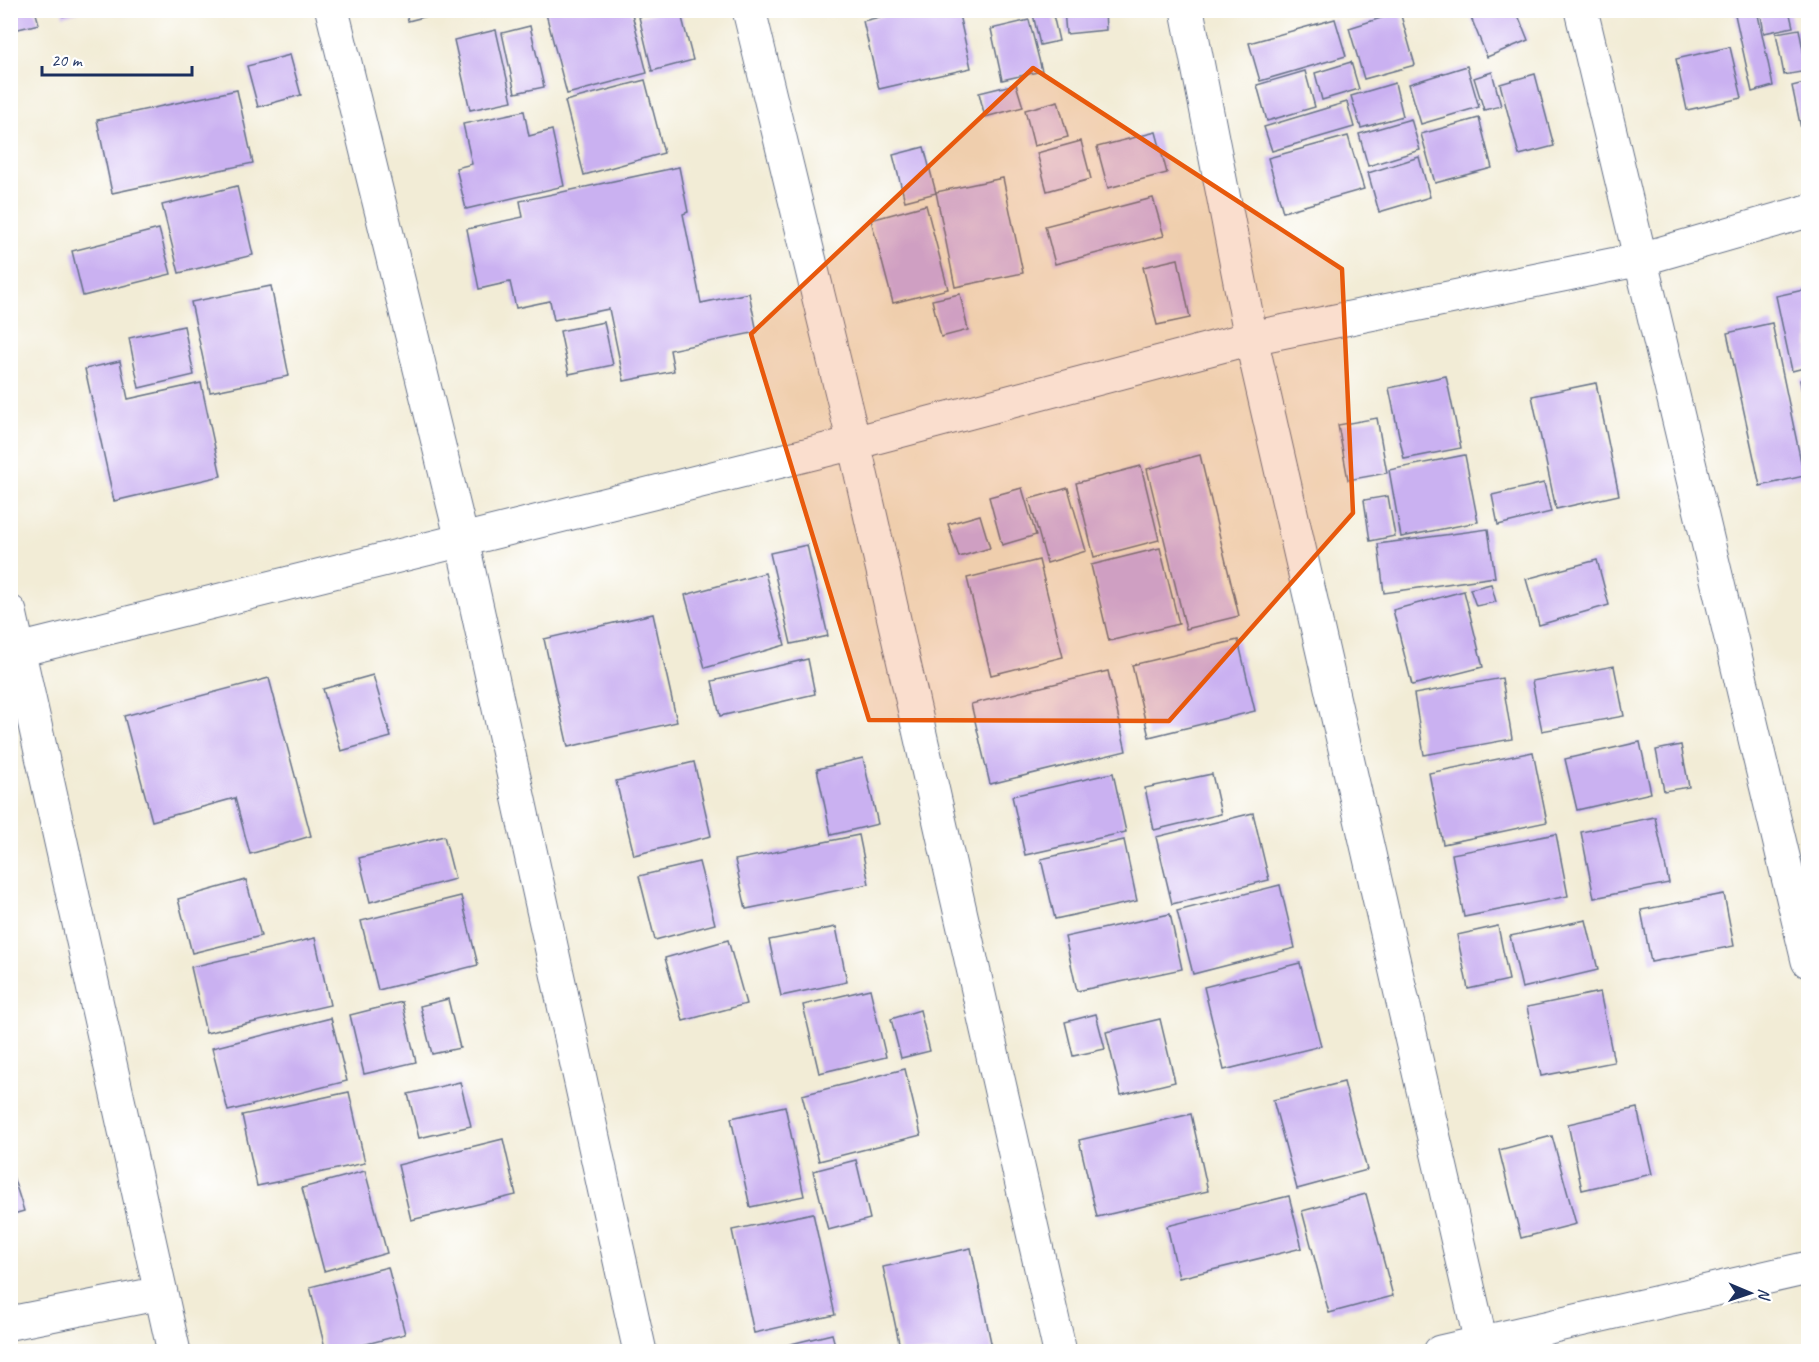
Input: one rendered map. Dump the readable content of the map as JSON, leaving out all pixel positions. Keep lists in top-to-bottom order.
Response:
{
  "scale_bar": "20 m",
  "north": "right"
}
